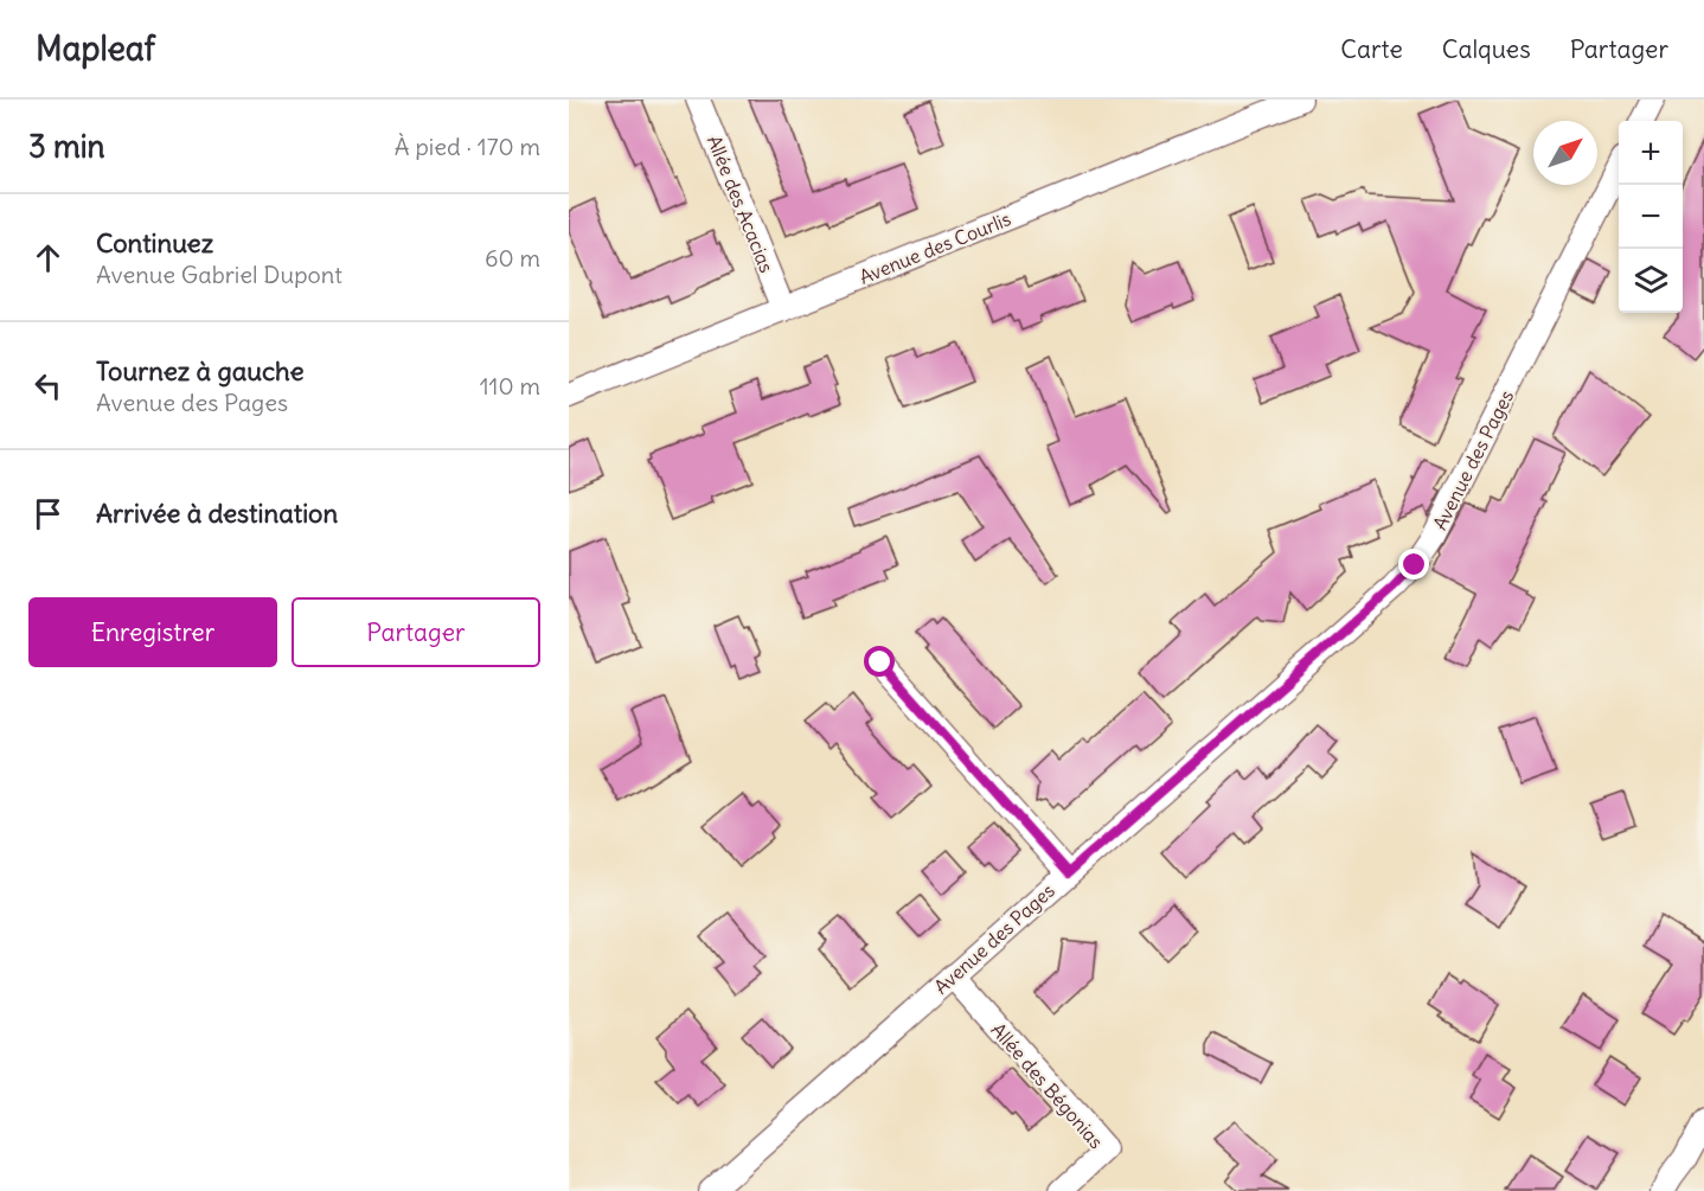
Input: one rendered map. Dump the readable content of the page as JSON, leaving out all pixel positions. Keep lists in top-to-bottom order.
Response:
{
  "streets": {
    "street": [
      "Allée des Acacias",
      "Avenue des Courlis",
      "Avenue des Pages",
      "Allée des Bégonias"
    ]
  },
  "crossings": [
    ["Allée des Acacias", "Avenue des Courlis"],
    ["Avenue des Pages", "Allée des Bégonias"]
  ],
  "north": "top right",
  "page": {
    "header": "Mapleaf",
    "nav": ["Carte", "Calques", "Partager"],
    "heading": ["3 min", "À pied · 170 m"],
    "map_buttons": ["+", "−"],
    "list": [
      ["Continuez", "Avenue Gabriel Dupont", "60 m"],
      ["Tournez à gauche", "Avenue des Pages", "110 m"],
      "Arrivée à destination"
    ],
    "buttons": ["Enregistrer", "Partager"]
  }
}
